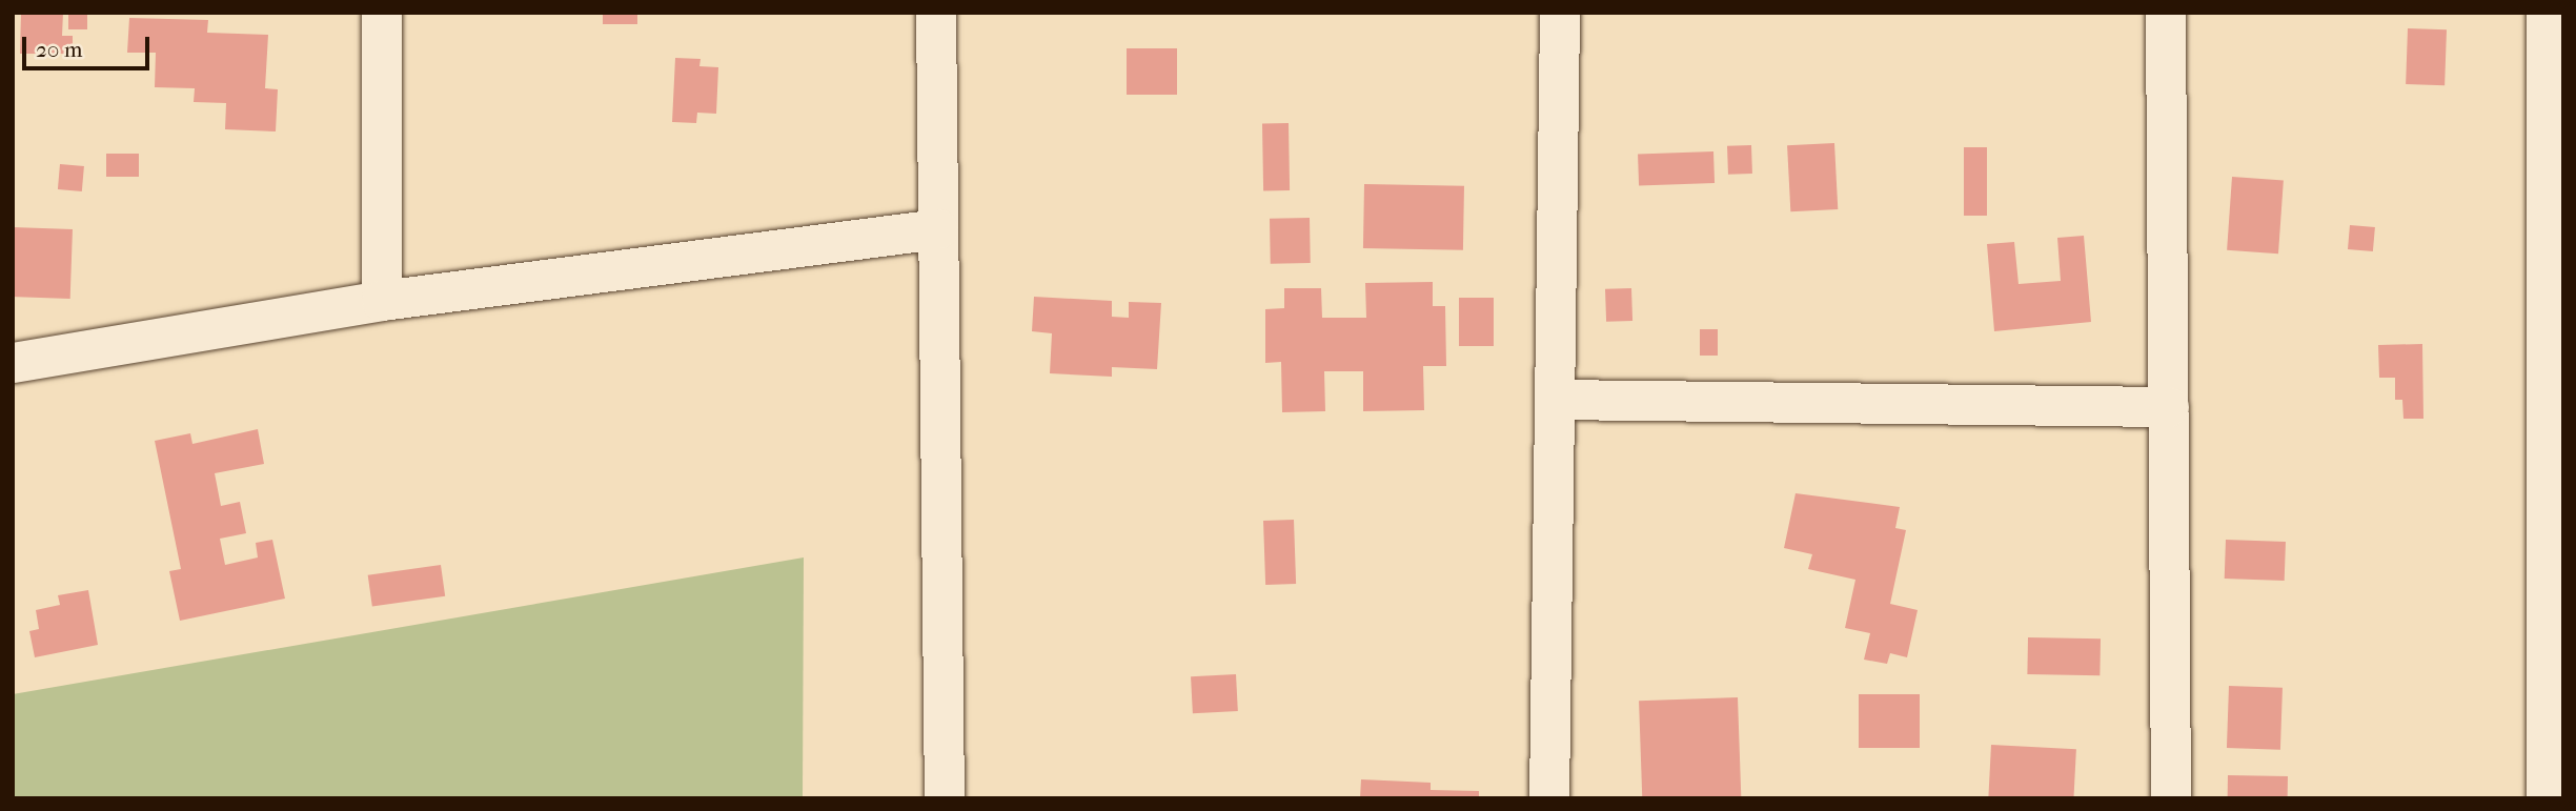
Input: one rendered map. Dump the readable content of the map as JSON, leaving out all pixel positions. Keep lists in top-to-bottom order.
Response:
{
  "scale_bar": "20 m"
}
